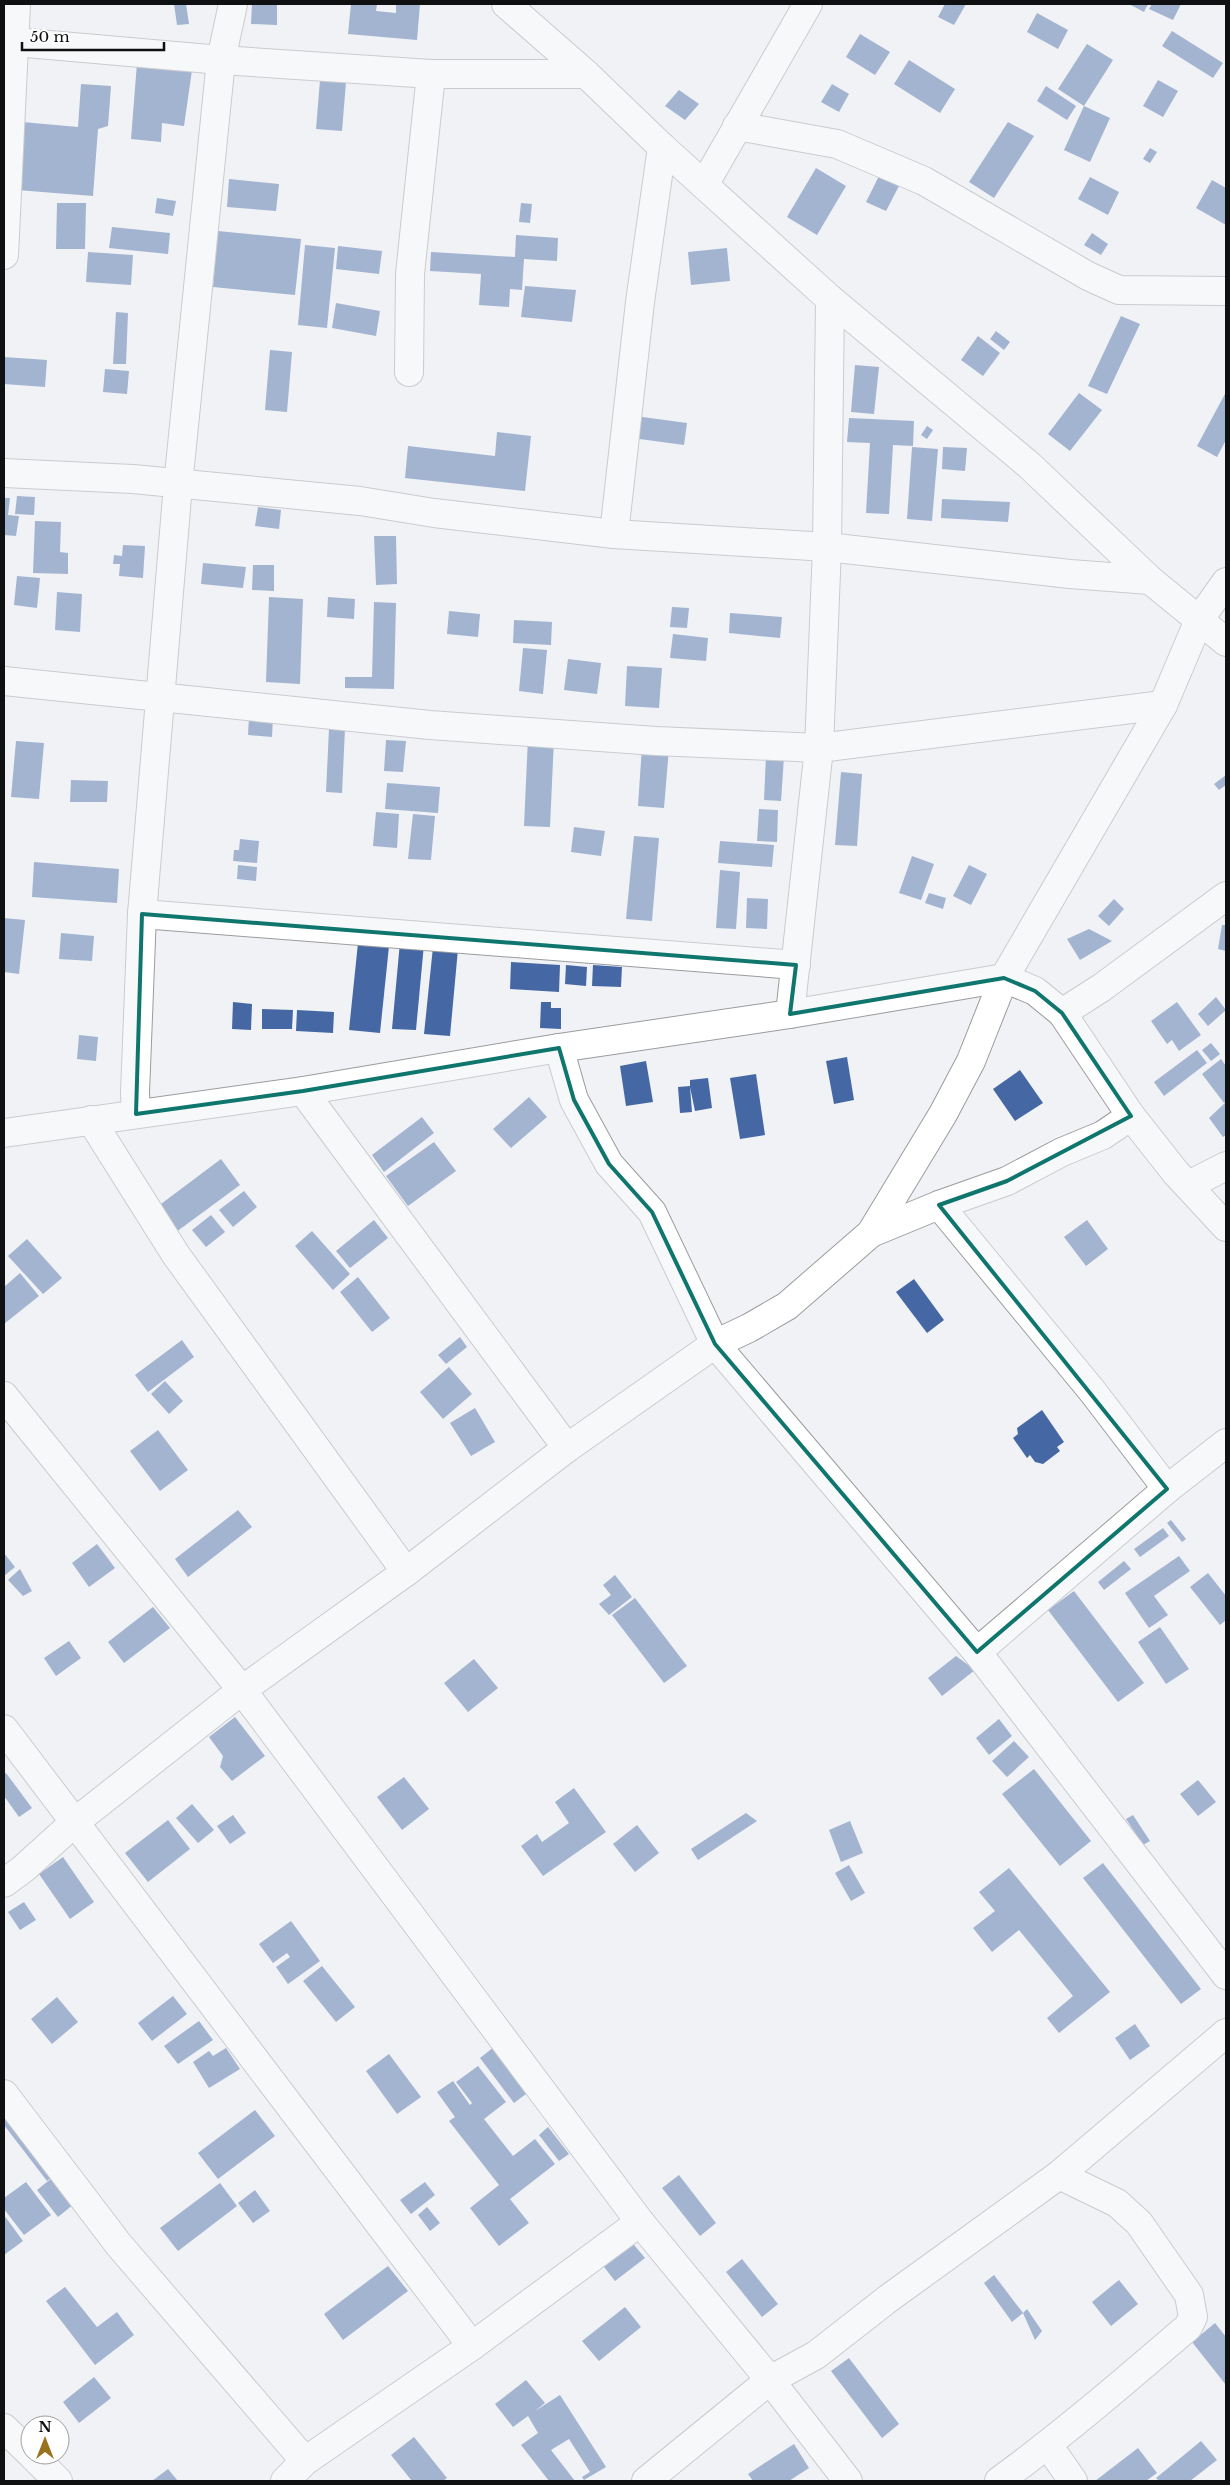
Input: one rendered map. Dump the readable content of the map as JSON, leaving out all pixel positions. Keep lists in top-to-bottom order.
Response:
{
  "scale_bar": "50 m",
  "north": "top"
}
